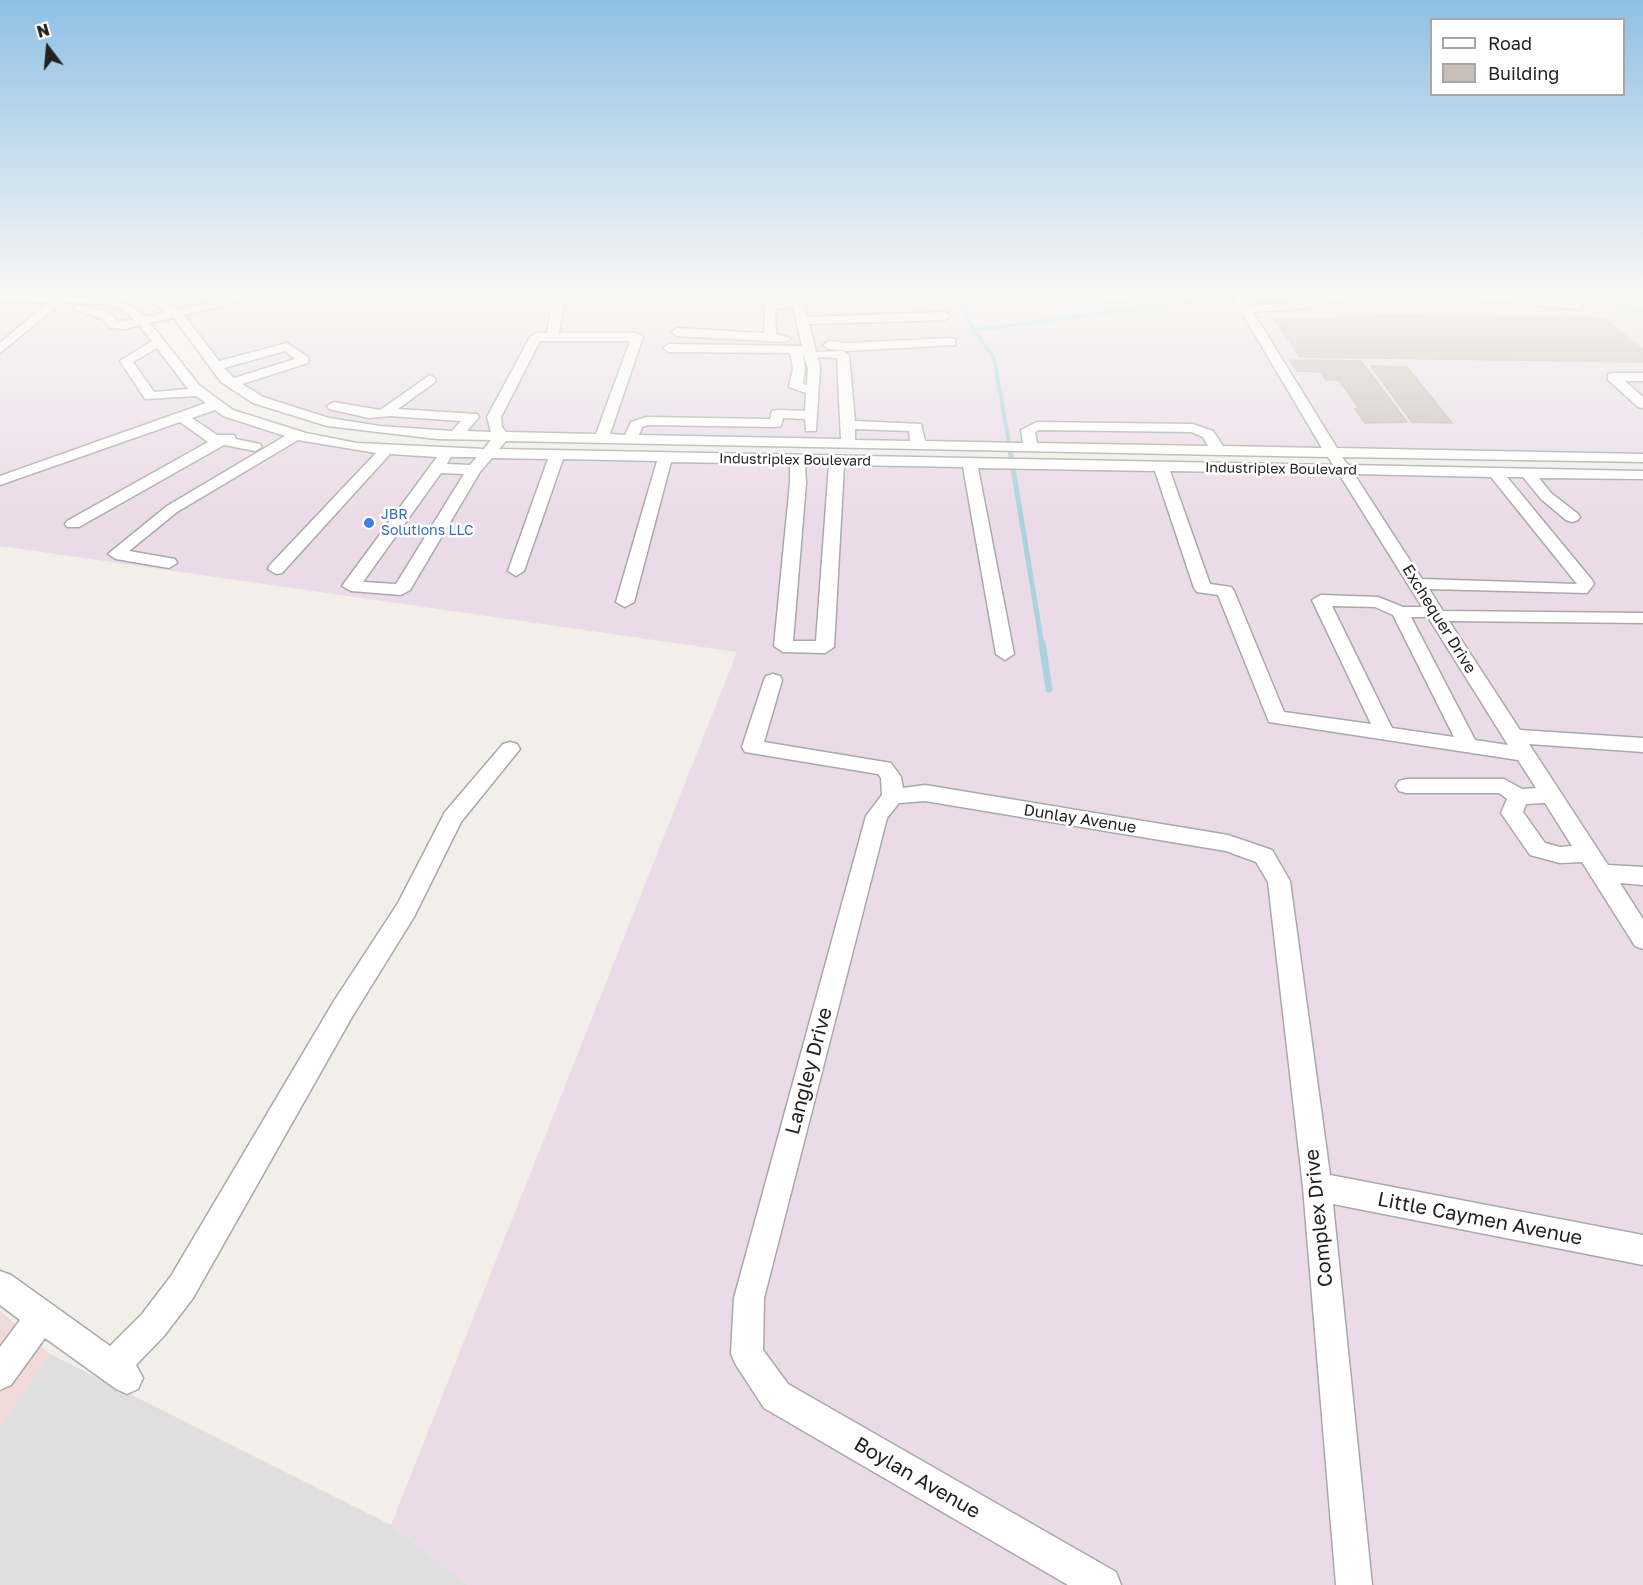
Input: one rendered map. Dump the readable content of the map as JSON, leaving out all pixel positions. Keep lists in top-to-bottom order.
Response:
{
  "streets": {
    "street": [
      "Industriplex Boulevard",
      "Exchequer Drive",
      "Dunlay Avenue",
      "Langley Drive",
      "Complex Drive",
      "Little Caymen Avenue",
      "Boylan Avenue"
    ]
  },
  "crossings": [
    ["Industriplex Boulevard", "Exchequer Drive"],
    ["Dunlay Avenue", "Langley Drive"],
    ["Dunlay Avenue", "Complex Drive"],
    ["Langley Drive", "Boylan Avenue"],
    ["Complex Drive", "Little Caymen Avenue"]
  ],
  "places": ["JBR Solutions LLC"],
  "legend": ["Road", "Building"],
  "north": "top"
}
